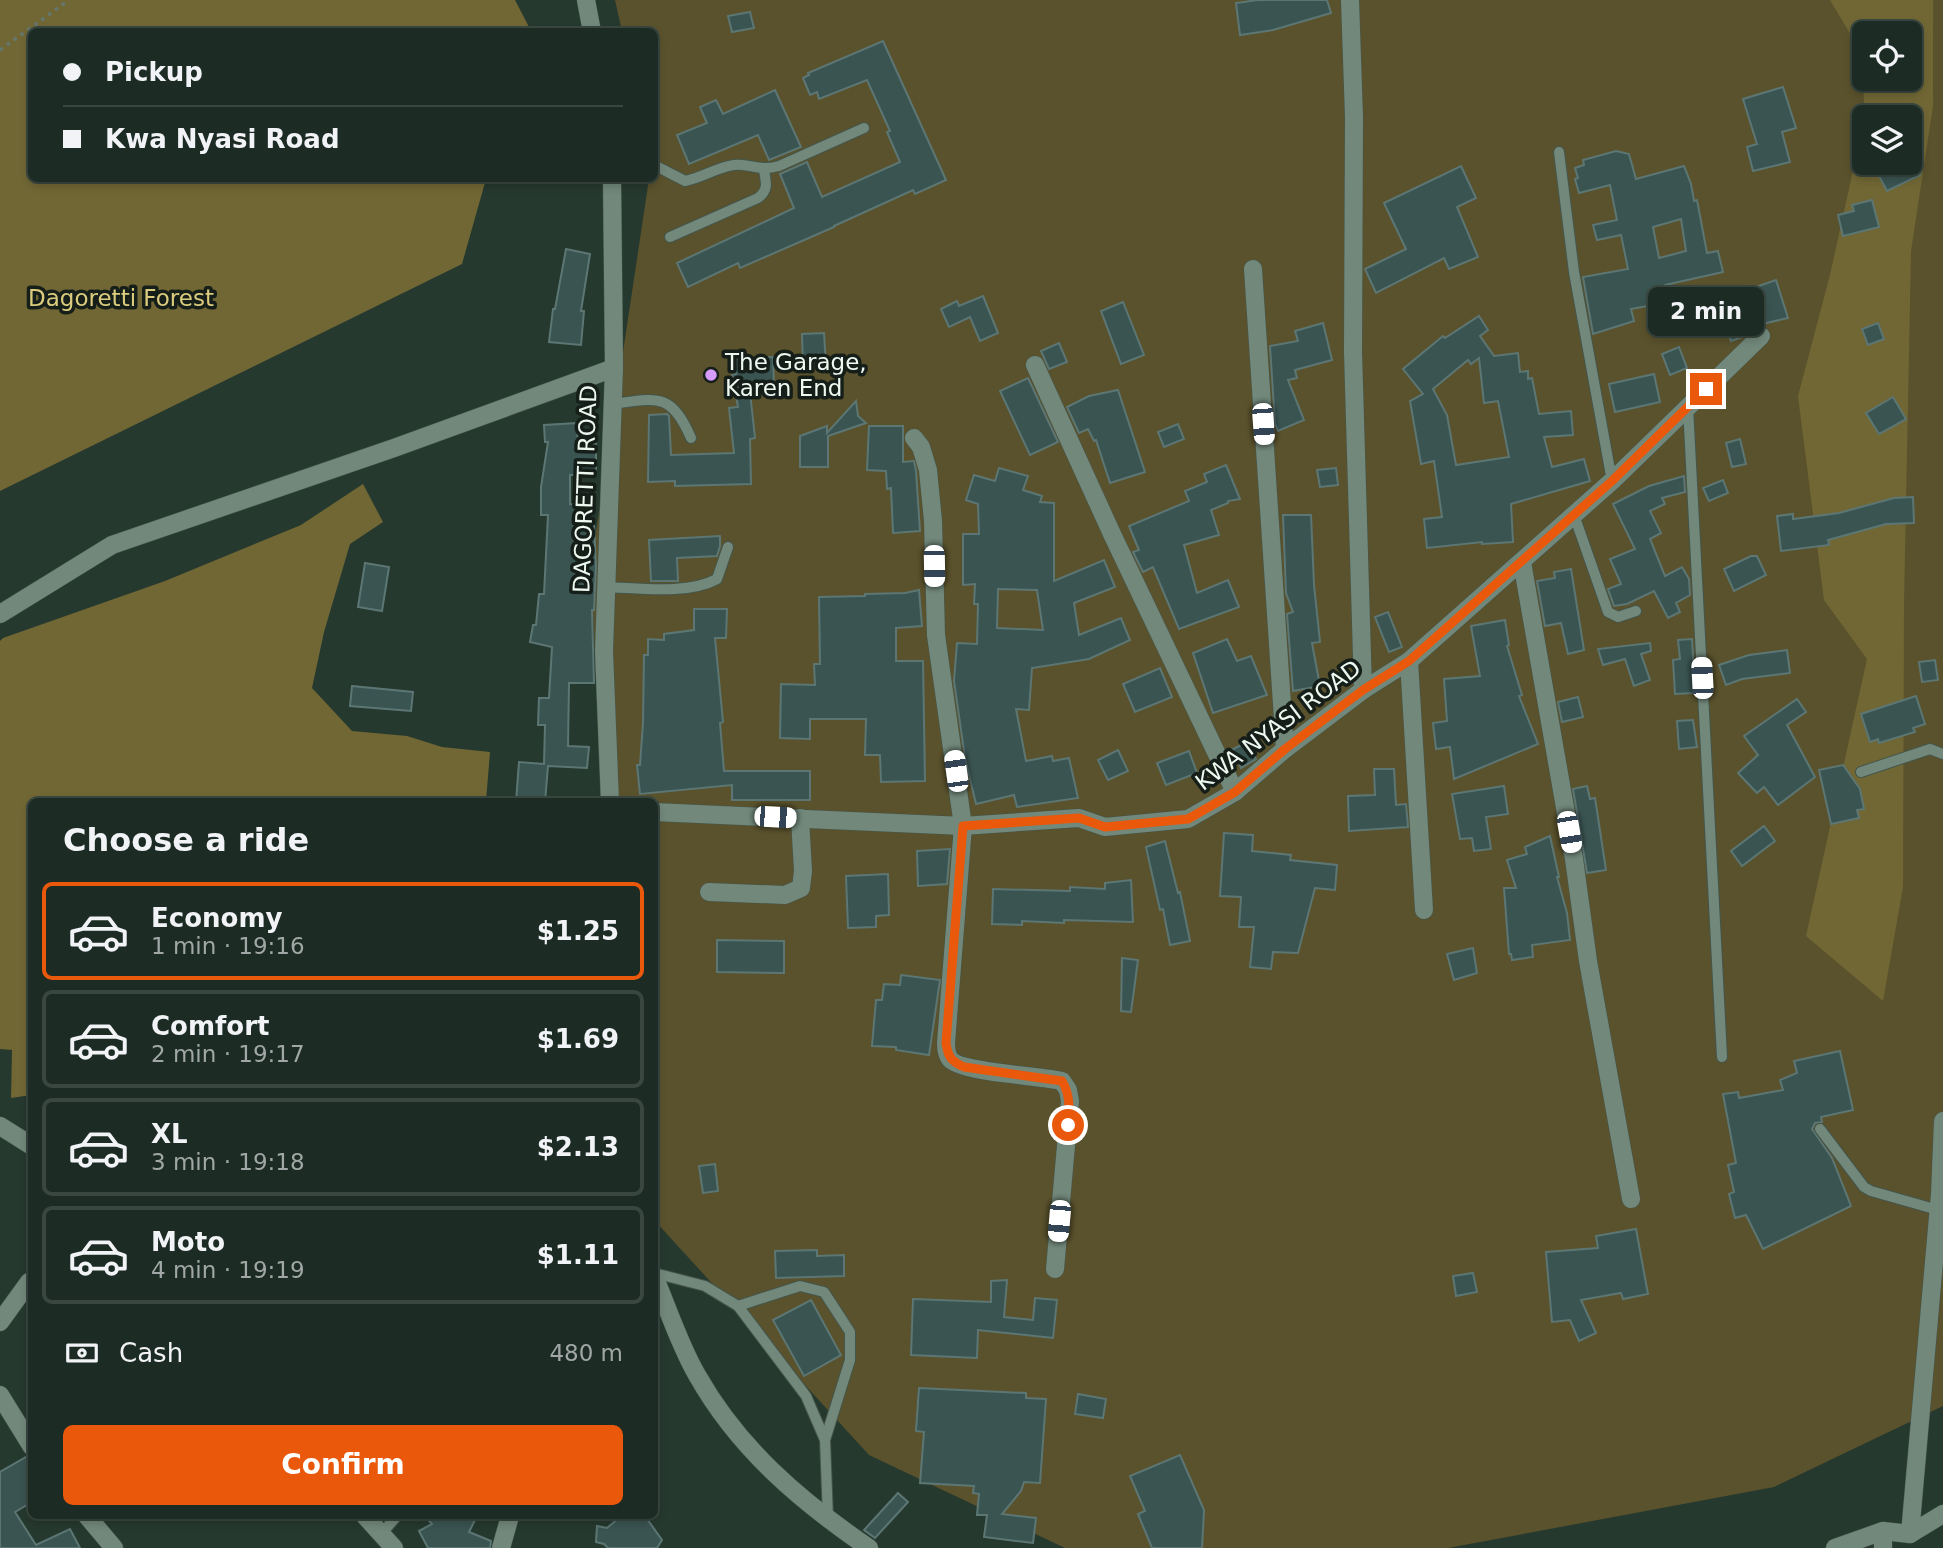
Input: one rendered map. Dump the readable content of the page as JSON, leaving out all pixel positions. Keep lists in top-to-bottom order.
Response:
{
  "streets": {
    "street": ["DAGORETTI ROAD", "KWA NYASI ROAD"]
  },
  "parks": ["Dagoretti Forest"],
  "places": ["The Garage, Karen End"],
  "page": {
    "banner": ["Pickup", "Kwa Nyasi Road"],
    "bubble": "2 min",
    "heading": "Choose a ride",
    "list": [
      {
        "name": "Economy",
        "note": "1 min · 19:16",
        "value": "$1.25"
      },
      {
        "name": "Comfort",
        "note": "2 min · 19:17",
        "value": "$1.69"
      },
      {
        "name": "XL",
        "note": "3 min · 19:18",
        "value": "$2.13"
      },
      {
        "name": "Moto",
        "note": "4 min · 19:19",
        "value": "$1.11"
      }
    ],
    "pay": ["Cash", "480 m"],
    "buttons": "Confirm"
  }
}
